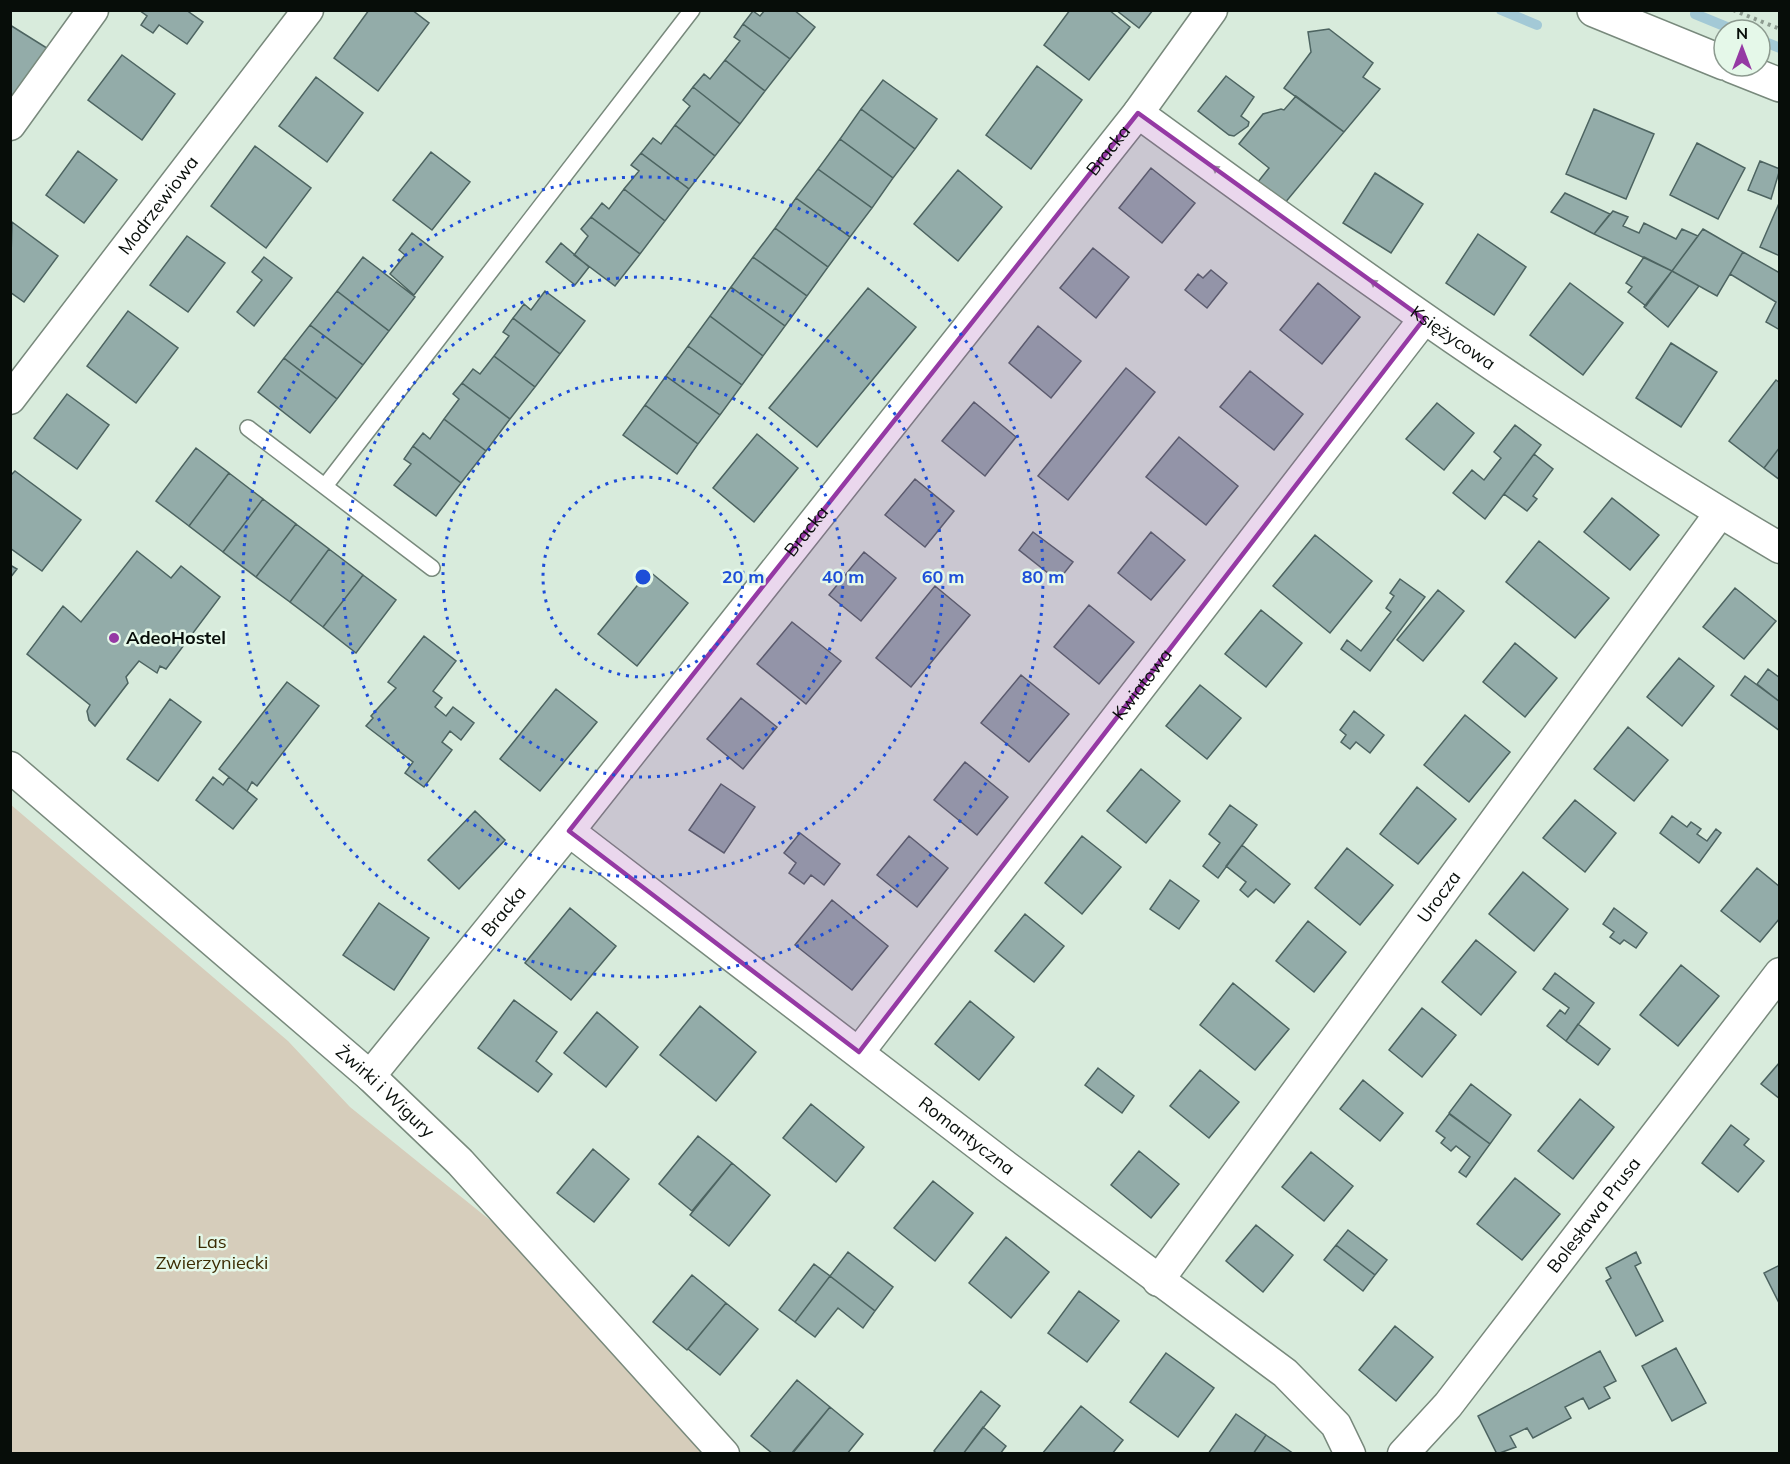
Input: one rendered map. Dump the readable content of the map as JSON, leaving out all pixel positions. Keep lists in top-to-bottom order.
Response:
{
  "streets": {
    "street": [
      "Bracka",
      "Modrzewiowa",
      "Księżycowa",
      "Kwiatowa",
      "Urocza",
      "Żwirki i Wigury",
      "Romantyczna",
      "Bolesława Prusa"
    ]
  },
  "crossings": [
    ["Bracka", "Księżycowa"],
    ["Bracka", "Żwirki i Wigury"],
    ["Bracka", "Romantyczna"],
    ["Księżycowa", "Kwiatowa"],
    ["Księżycowa", "Urocza"],
    ["Kwiatowa", "Romantyczna"],
    ["Urocza", "Romantyczna"]
  ],
  "one_way": ["Księżycowa"],
  "parks": ["Las Zwierzyniecki"],
  "places": ["AdeoHostel"],
  "north": "top",
  "rings": [
    "20 m",
    "40 m",
    "60 m",
    "80 m"
  ]
}
